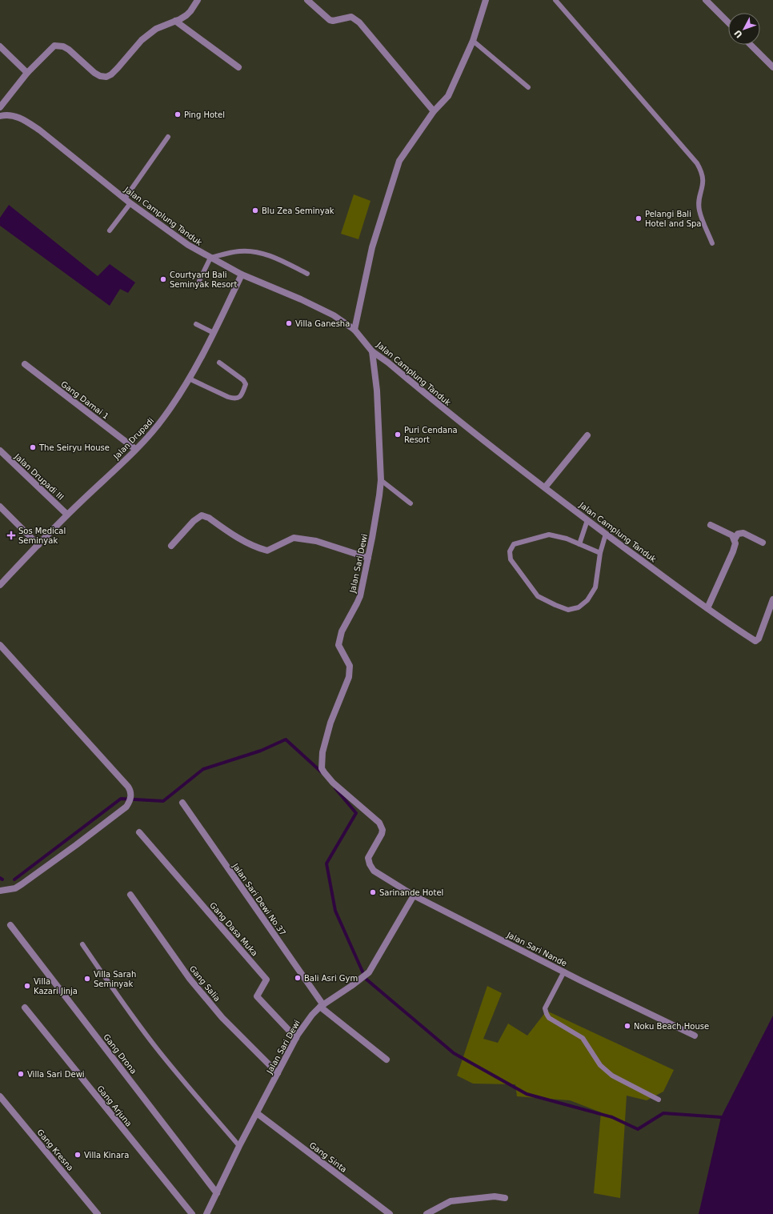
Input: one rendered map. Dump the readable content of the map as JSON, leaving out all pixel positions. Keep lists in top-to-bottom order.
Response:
{
  "streets": {
    "street": [
      "Jalan Camplung Tanduk",
      "Gang Damai 1",
      "Jalan Drupadi",
      "Jalan Drupadi III",
      "Jalan Sari Dewi",
      "Jalan Sari Dewi No.37",
      "Gang Dasa Muka",
      "Jalan Sari Nande",
      "Gang Salia",
      "Gang Drona",
      "Gang Arjuna",
      "Gang Kresna",
      "Gang Sinta"
    ]
  },
  "crossings": [
    ["Jalan Camplung Tanduk", "Jalan Drupadi"],
    ["Jalan Camplung Tanduk", "Jalan Sari Dewi"],
    ["Gang Damai 1", "Jalan Drupadi"],
    ["Jalan Drupadi", "Jalan Drupadi III"],
    ["Jalan Sari Dewi", "Jalan Sari Dewi No.37"],
    ["Jalan Sari Dewi", "Gang Dasa Muka"],
    ["Jalan Sari Dewi", "Jalan Sari Nande"],
    ["Jalan Sari Dewi", "Gang Salia"],
    ["Jalan Sari Dewi", "Gang Drona"],
    ["Jalan Sari Dewi", "Gang Sinta"]
  ],
  "places": {
    "other": [
      "Ping Hotel",
      "Blu Zea Seminyak",
      "Pelangi Bali Hotel and Spa",
      "Courtyard Bali Seminyak Resort",
      "Villa Ganesha",
      "Puri Cendana Resort",
      "The Seiryu House",
      "Sarinande Hotel",
      "Bali Asri Gym",
      "Villa Sarah Seminyak",
      "Villa Kazari Jinja",
      "Noku Beach House",
      "Villa Sari Dewi",
      "Villa Kinara"
    ],
    "health": ["Sos Medical Seminyak"]
  },
  "north": "bottom left"
}
